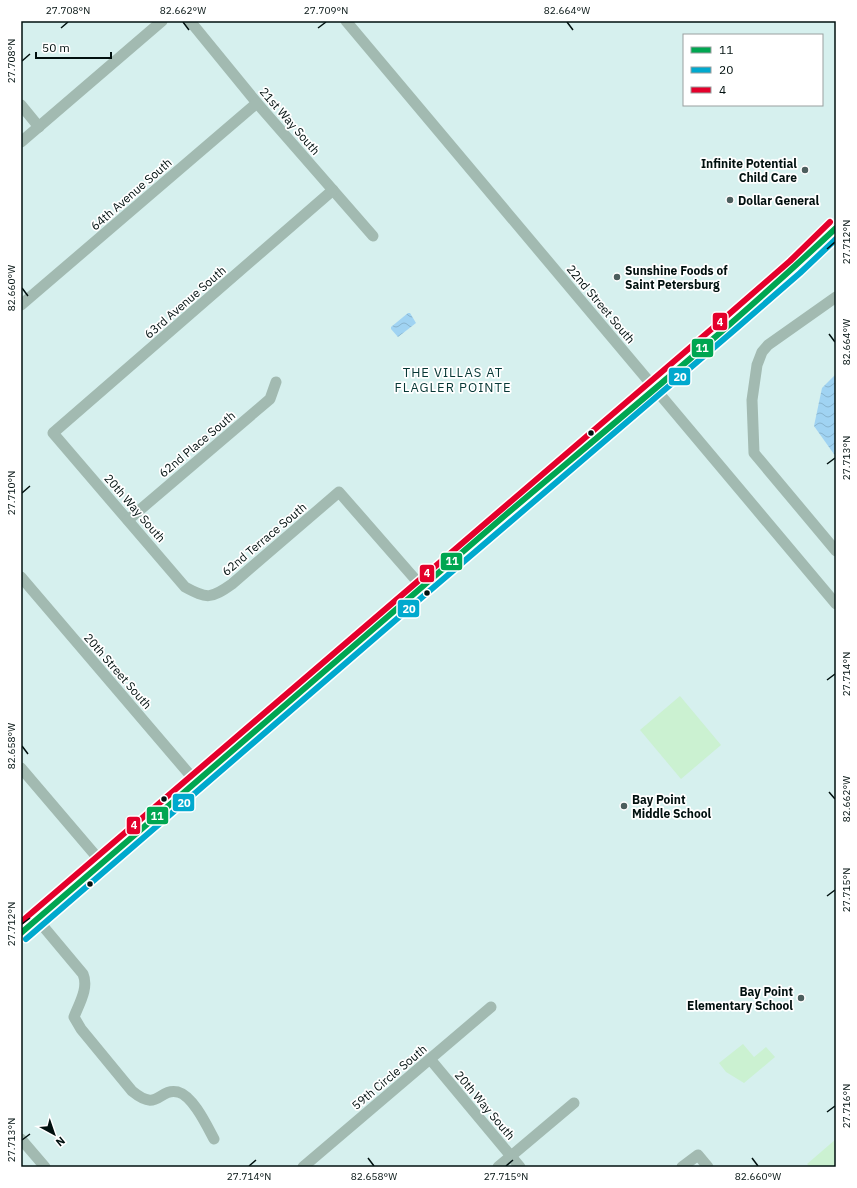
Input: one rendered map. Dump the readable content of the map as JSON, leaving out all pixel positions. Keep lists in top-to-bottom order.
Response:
{
  "streets": {
    "street": [
      "21st Way South",
      "64th Avenue South",
      "63rd Avenue South",
      "22nd Street South",
      "62nd Place South",
      "20th Way South",
      "62nd Terrace South",
      "20th Street South",
      "59th Circle South"
    ]
  },
  "crossings": [
    ["21st Way South", "64th Avenue South"],
    ["21st Way South", "63rd Avenue South"],
    ["63rd Avenue South", "20th Way South"],
    ["62nd Place South", "20th Way South"],
    ["20th Way South", "62nd Terrace South"],
    ["20th Way South", "59th Circle South"]
  ],
  "districts": ["THE VILLAS AT FLAGLER POINTE"],
  "places": [
    "Infinite Potential Child Care",
    "Dollar General",
    "Sunshine Foods of Saint Petersburg",
    "Bay Point Middle School",
    "Bay Point Elementary School"
  ],
  "lines": ["transit line 4", "transit line 11", "transit line 20"],
  "legend": ["11", "20", "4"],
  "scale_bar": "50 m",
  "north": "bottom right",
  "coordinates": [
    "27.708°N",
    "82.662°W",
    "27.709°N",
    "82.664°W",
    "27.712°N",
    "82.660°W",
    "27.713°N",
    "27.710°N",
    "27.714°N",
    "82.658°W",
    "27.715°N",
    "27.716°N"
  ]
}
